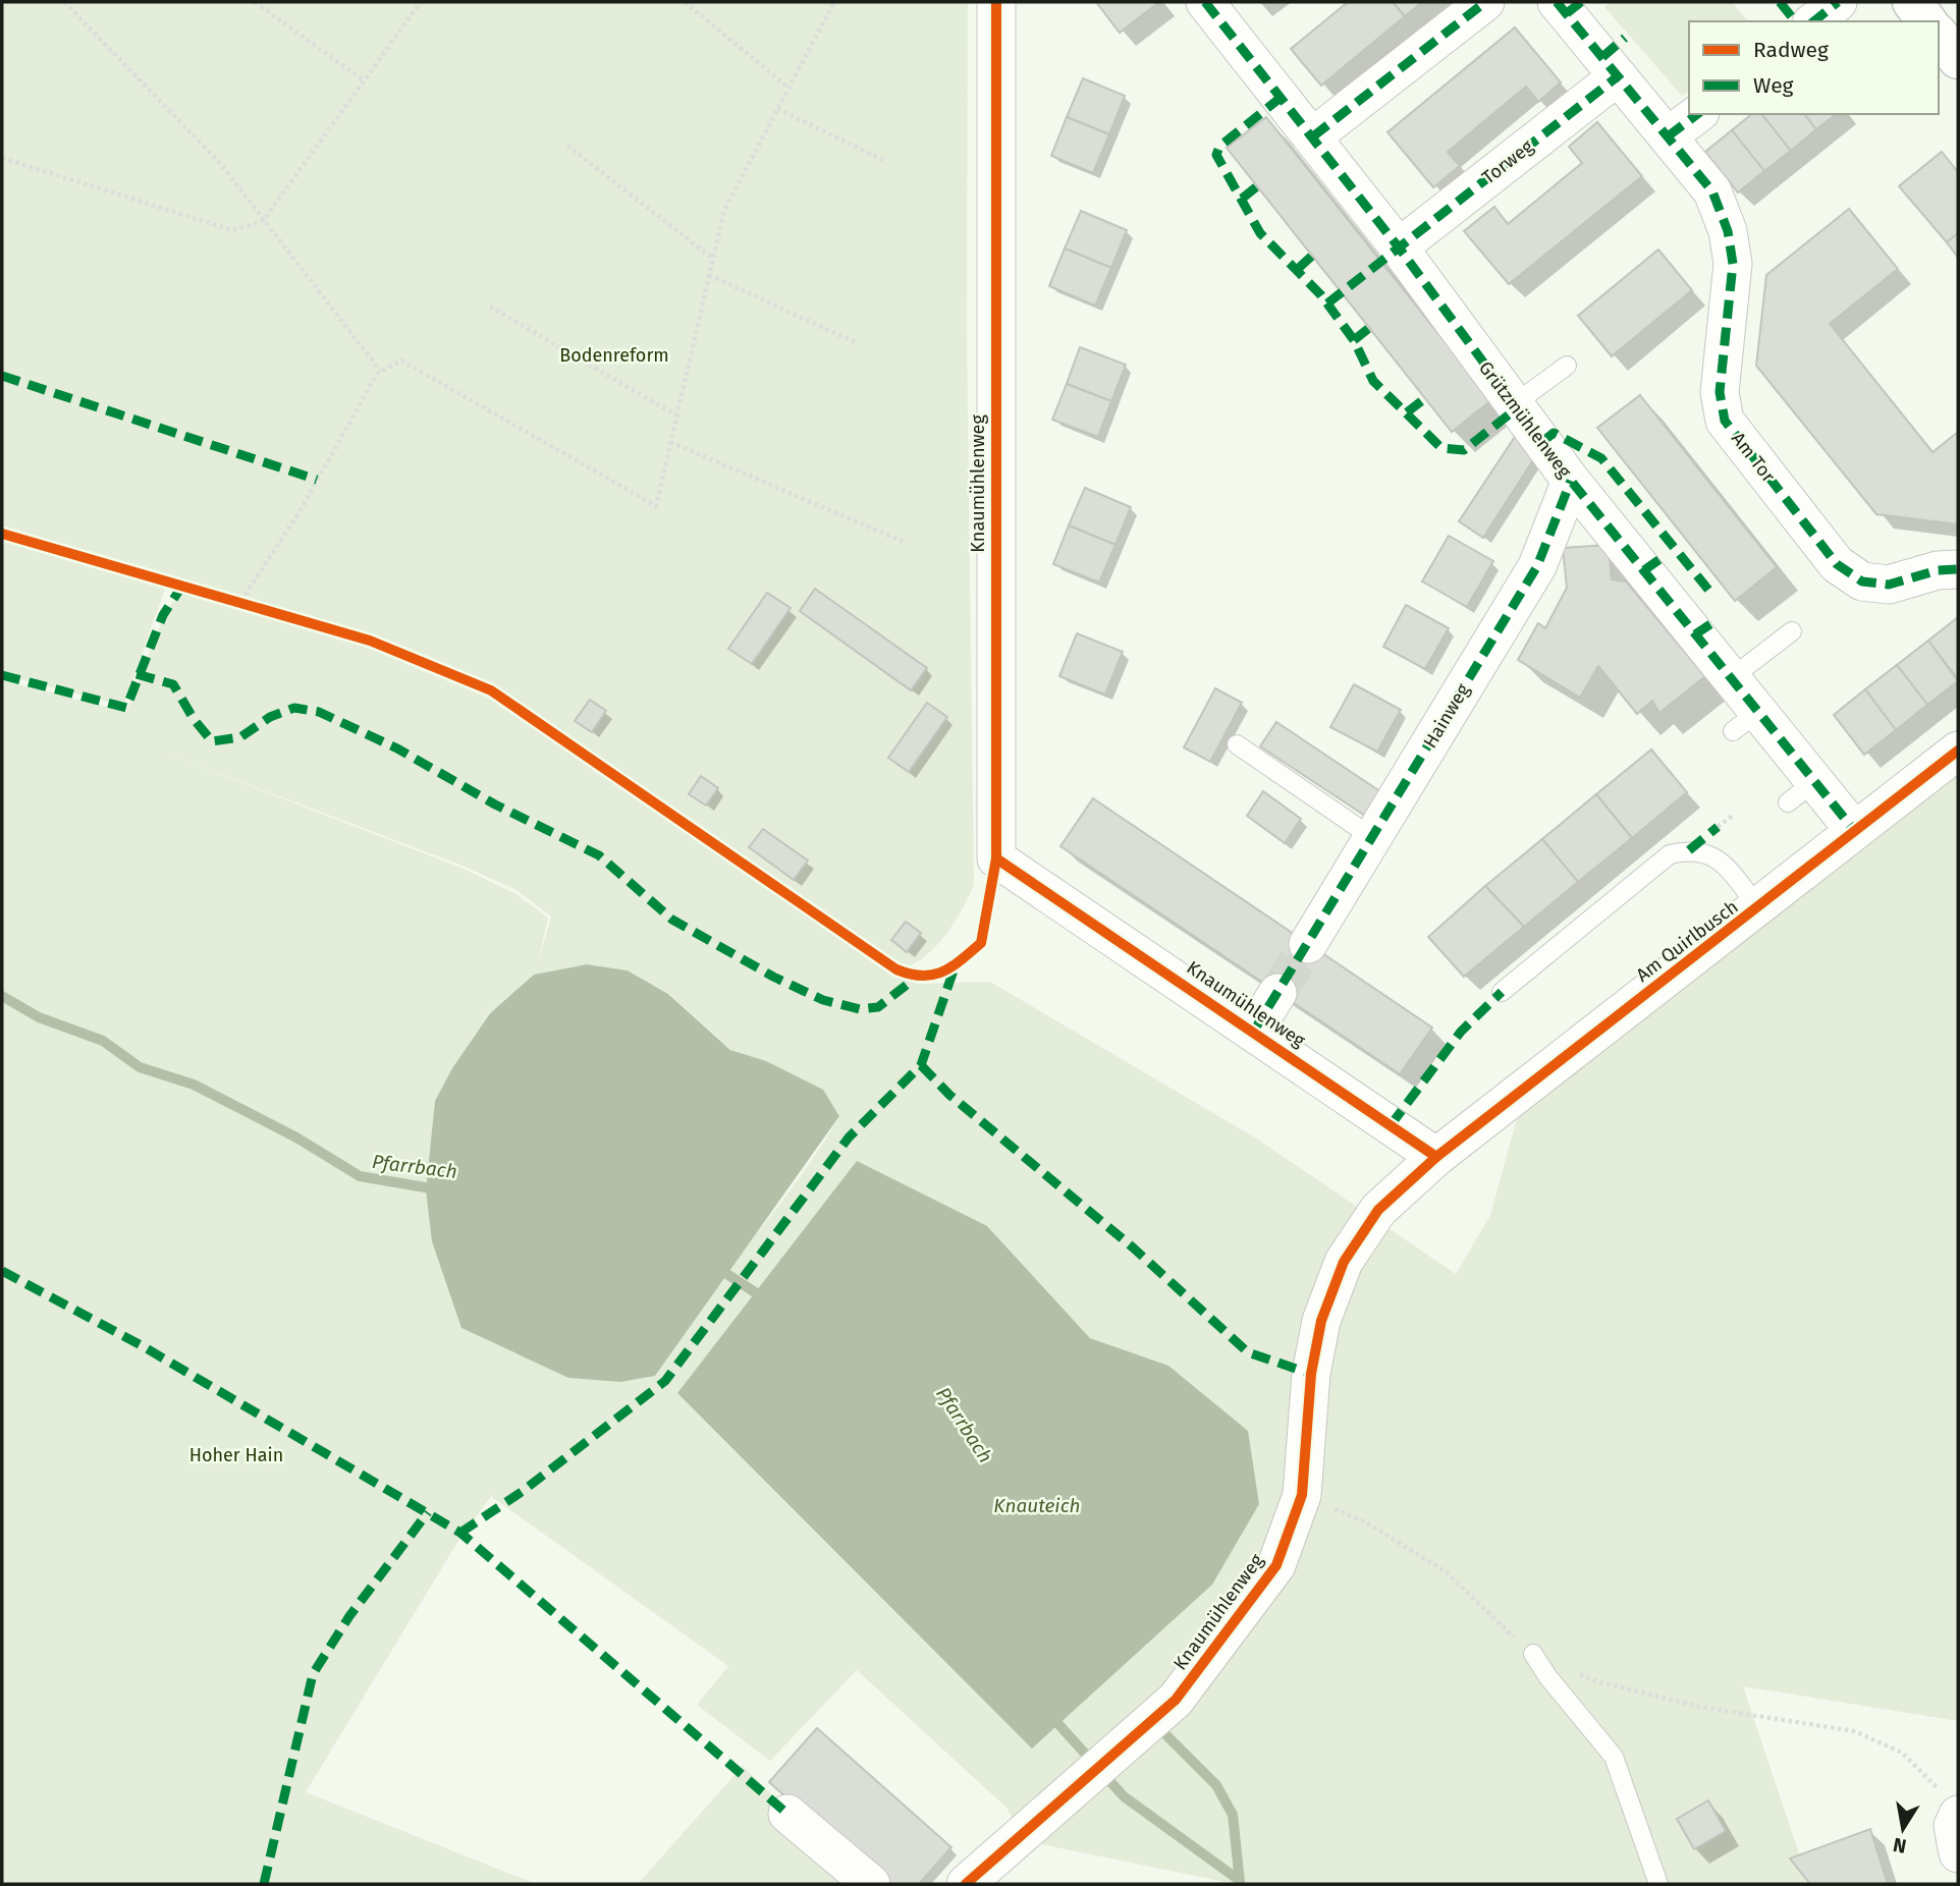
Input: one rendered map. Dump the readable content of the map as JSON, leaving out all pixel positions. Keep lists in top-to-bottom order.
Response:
{
  "streets": {
    "street": [
      "Torweg",
      "Grützmühlenweg",
      "Am Tor",
      "Knaumühlenweg",
      "Hainweg",
      "Am Quirlbusch"
    ]
  },
  "crossings": [
    ["Torweg", "Grützmühlenweg"],
    ["Torweg", "Am Tor"],
    ["Grützmühlenweg", "Hainweg"],
    ["Grützmühlenweg", "Am Quirlbusch"],
    ["Knaumühlenweg", "Am Quirlbusch"]
  ],
  "water": ["Pfarrbach", "Knauteich"],
  "parks": ["Bodenreform", "Hoher Hain"],
  "legend": ["Radweg", "Weg"],
  "north": "bottom"
}
